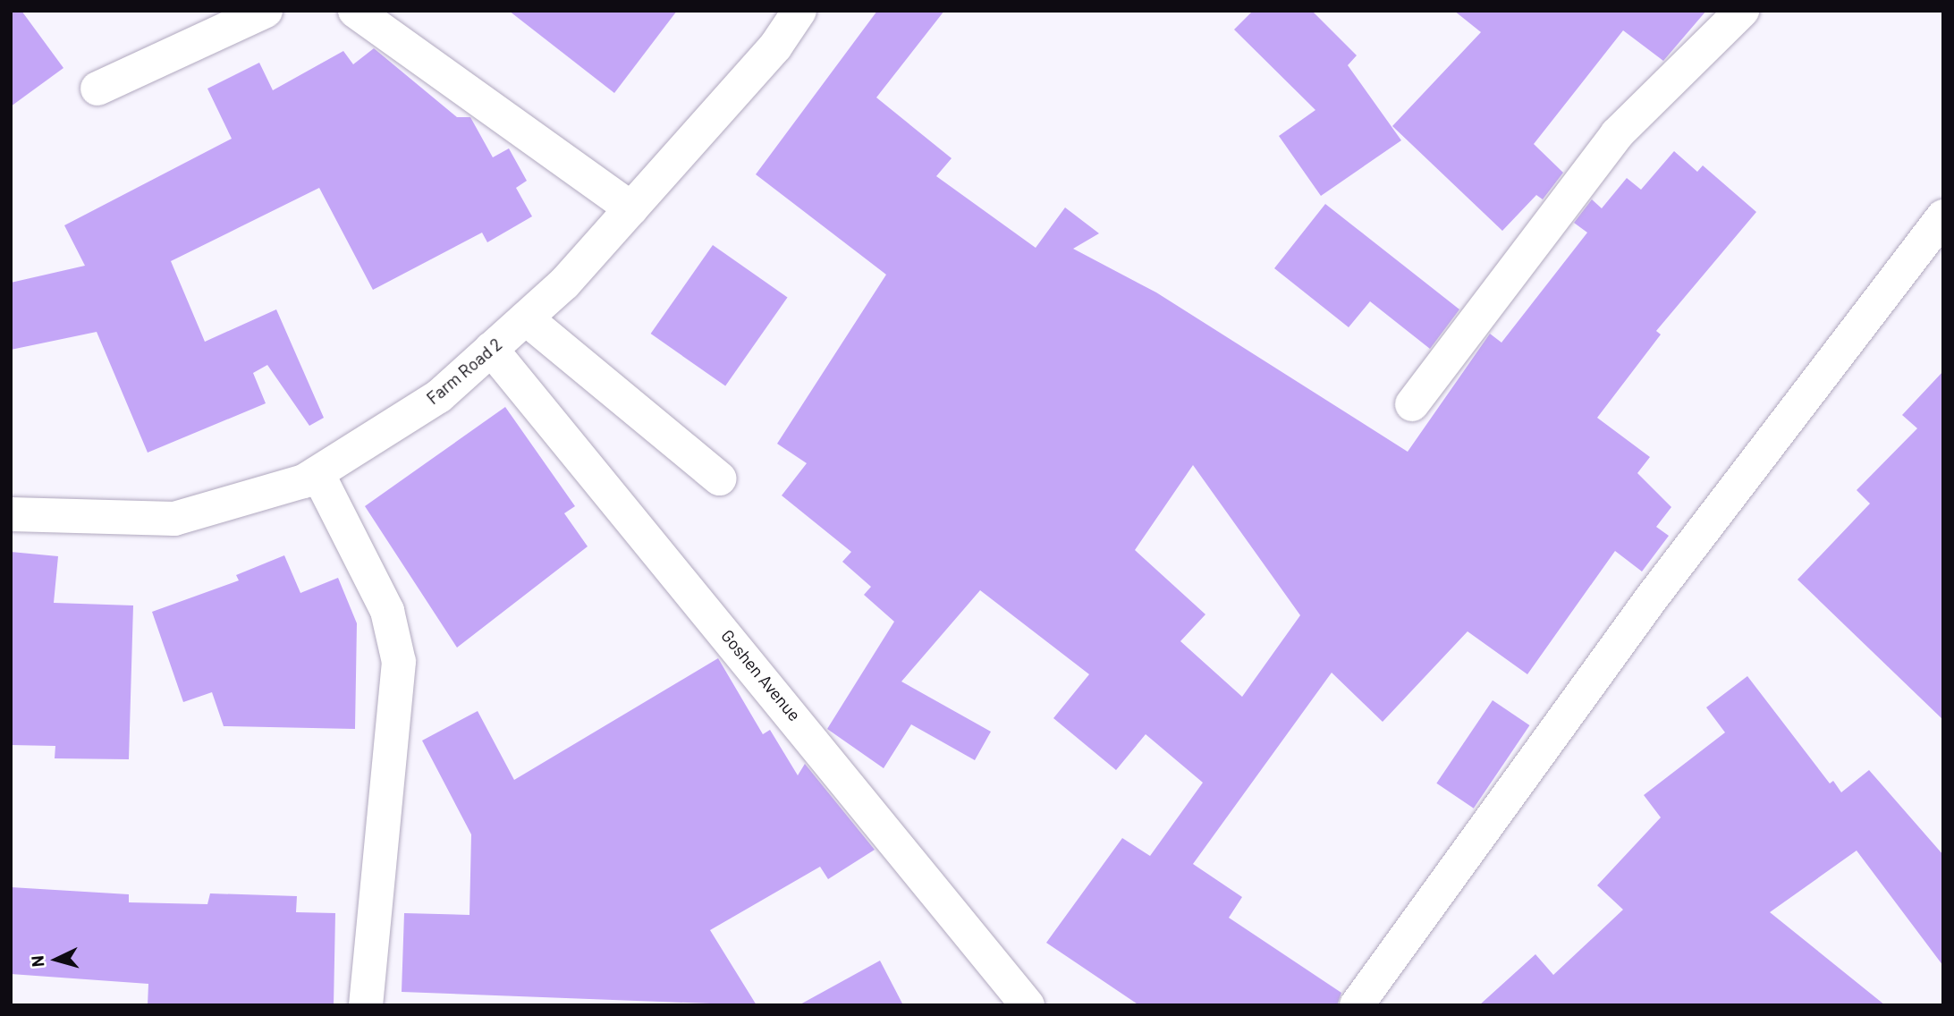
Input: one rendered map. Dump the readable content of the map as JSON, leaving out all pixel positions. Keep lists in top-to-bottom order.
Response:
{
  "streets": {
    "street": ["Farm Road 2", "Goshen Avenue"]
  },
  "crossings": [
    ["Farm Road 2", "Goshen Avenue"]
  ],
  "north": "left"
}
